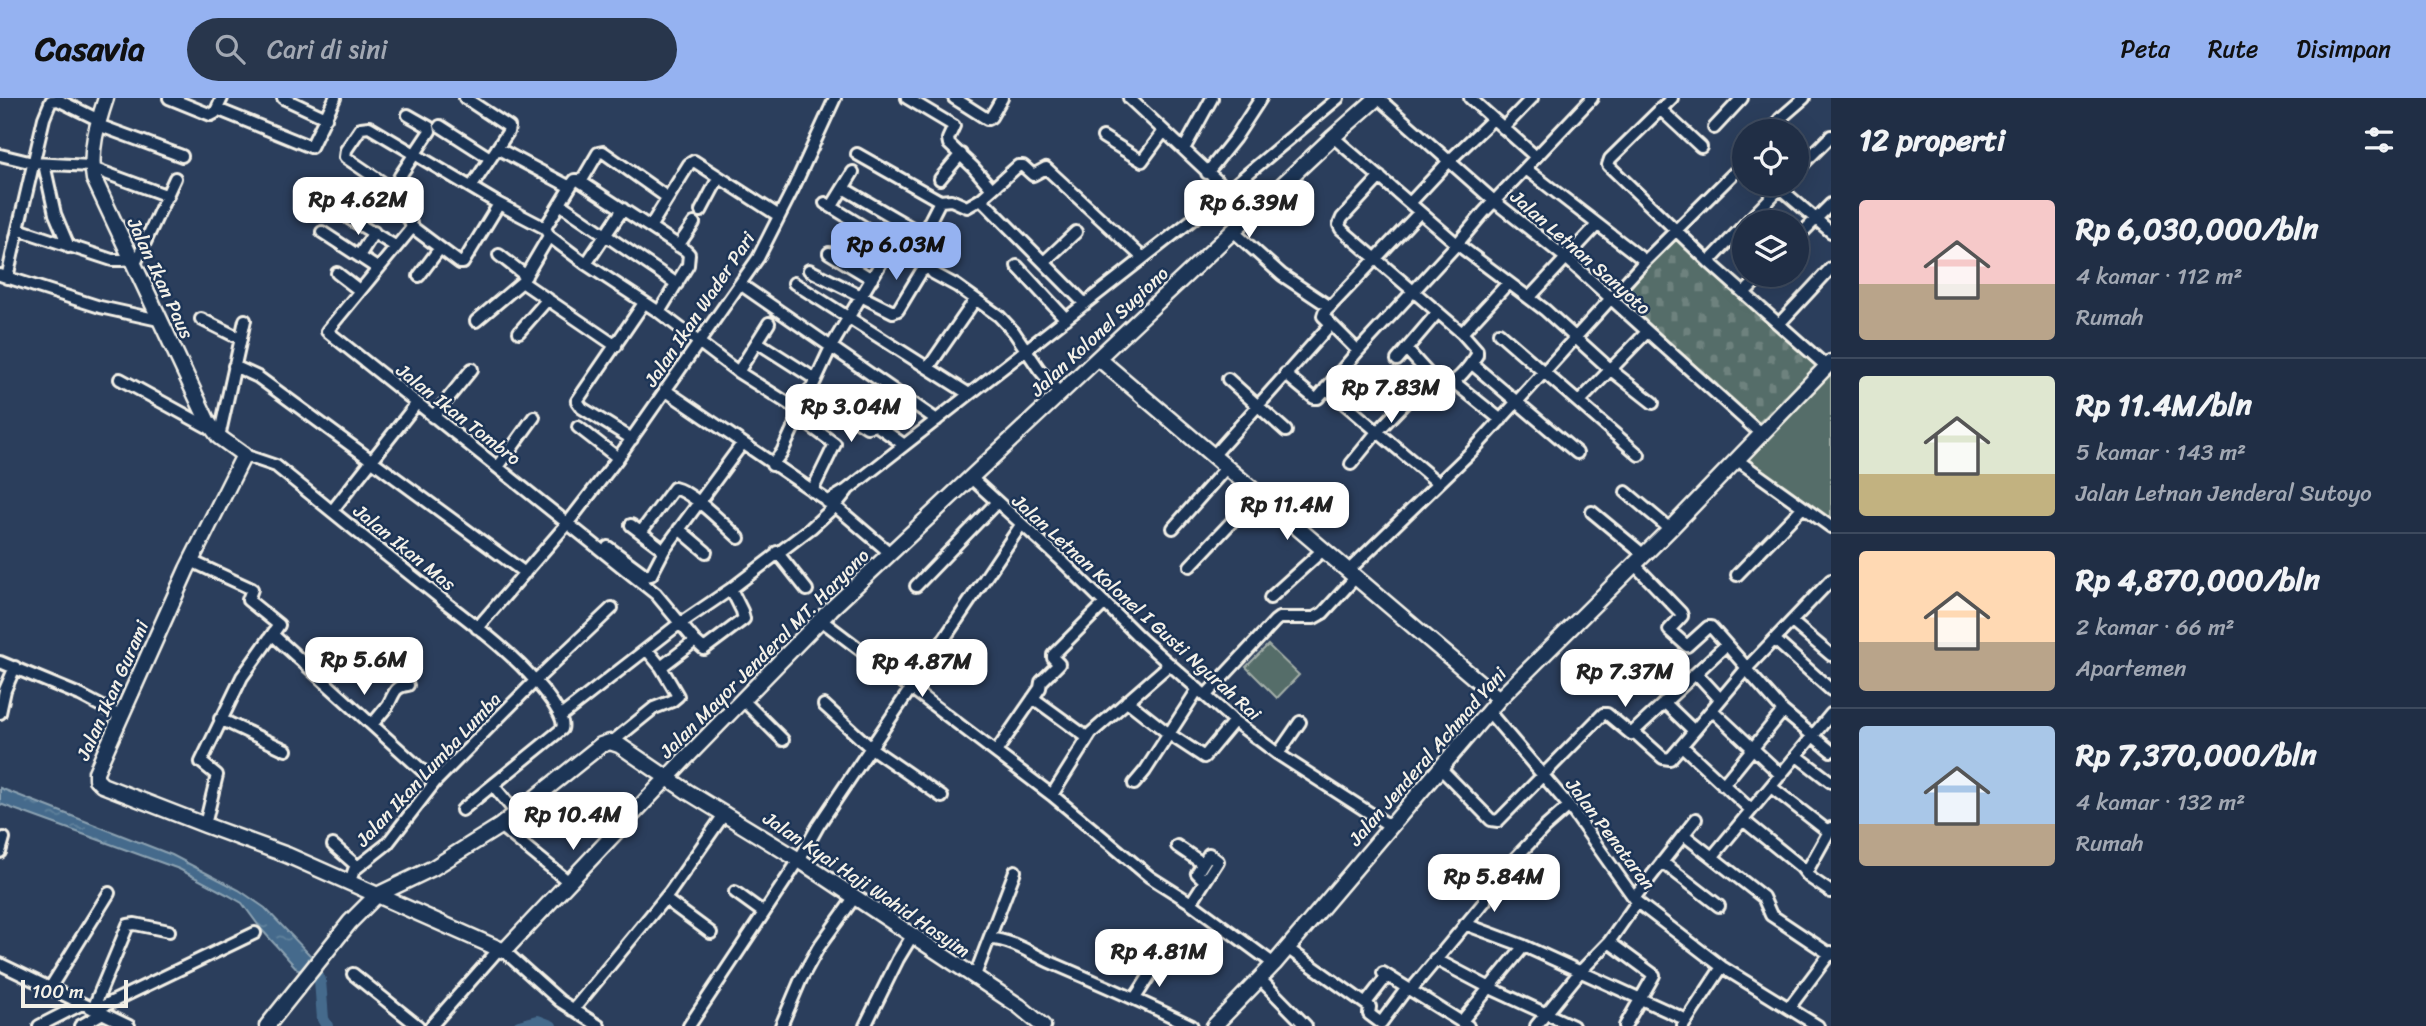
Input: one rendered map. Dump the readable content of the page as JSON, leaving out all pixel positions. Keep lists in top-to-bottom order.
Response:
{
  "streets": {
    "main road": [
      "Jalan Ikan Paus",
      "Jalan Kolonel Sugiono",
      "Jalan Mayor Jenderal MT. Haryono",
      "Jalan Ikan Gurami",
      "Jalan Jenderal Achmad Yani",
      "Jalan Kyai Haji Wahid Hasyim"
    ],
    "street": [
      "Jalan Letnan Sanyoto",
      "Jalan Ikan Wader Pari",
      "Jalan Ikan Tombro",
      "Jalan Ikan Mas",
      "Jalan Letnan Kolonel I Gusti Ngurah Rai",
      "Jalan Ikan Lumba Lumba",
      "Jalan Penataran"
    ]
  },
  "crossings": [
    ["Jalan Letnan Sanyoto", "Jalan Kolonel Sugiono"],
    ["Jalan Letnan Sanyoto", "Jalan Jenderal Achmad Yani"],
    ["Jalan Ikan Paus", "Jalan Ikan Mas"],
    ["Jalan Ikan Paus", "Jalan Ikan Gurami"],
    ["Jalan Ikan Wader Pari", "Jalan Ikan Tombro"],
    ["Jalan Ikan Wader Pari", "Jalan Ikan Mas"],
    ["Jalan Kolonel Sugiono", "Jalan Letnan Kolonel I Gusti Ngurah Rai"],
    ["Jalan Kolonel Sugiono", "Jalan Mayor Jenderal MT. Haryono"],
    ["Jalan Ikan Mas", "Jalan Ikan Gurami"],
    ["Jalan Ikan Mas", "Jalan Ikan Lumba Lumba"],
    ["Jalan Letnan Kolonel I Gusti Ngurah Rai", "Jalan Mayor Jenderal MT. Haryono"],
    ["Jalan Letnan Kolonel I Gusti Ngurah Rai", "Jalan Jenderal Achmad Yani"],
    ["Jalan Mayor Jenderal MT. Haryono", "Jalan Ikan Gurami"],
    ["Jalan Mayor Jenderal MT. Haryono", "Jalan Kyai Haji Wahid Hasyim"],
    ["Jalan Ikan Gurami", "Jalan Ikan Lumba Lumba"],
    ["Jalan Jenderal Achmad Yani", "Jalan Penataran"]
  ],
  "scale_bar": "100 m",
  "page": {
    "header": "Casavia",
    "search": "Cari di sini",
    "nav": ["Peta", "Rute", "Disimpan"],
    "heading": "12 properti",
    "price": [
      "Rp 4.62M",
      "Rp 6.39M",
      "Rp 6.03M",
      "Rp 7.83M",
      "Rp 3.04M",
      "Rp 11.4M",
      "Rp 5.6M",
      "Rp 4.87M",
      "Rp 7.37M",
      "Rp 10.4M",
      "Rp 5.84M",
      "Rp 4.81M"
    ],
    "list": [
      {
        "name": "Rp 6,030,000/bln",
        "note": "4 kamar · 112 m² · Rumah"
      },
      {
        "name": "Rp 11.4M/bln",
        "note": "5 kamar · 143 m² · Jalan Letnan Jenderal Sutoyo"
      },
      {
        "name": "Rp 4,870,000/bln",
        "note": "2 kamar · 66 m² · Apartemen"
      },
      {
        "name": "Rp 7,370,000/bln",
        "note": "4 kamar · 132 m² · Rumah"
      }
    ],
    "scale": "100 m"
  }
}
